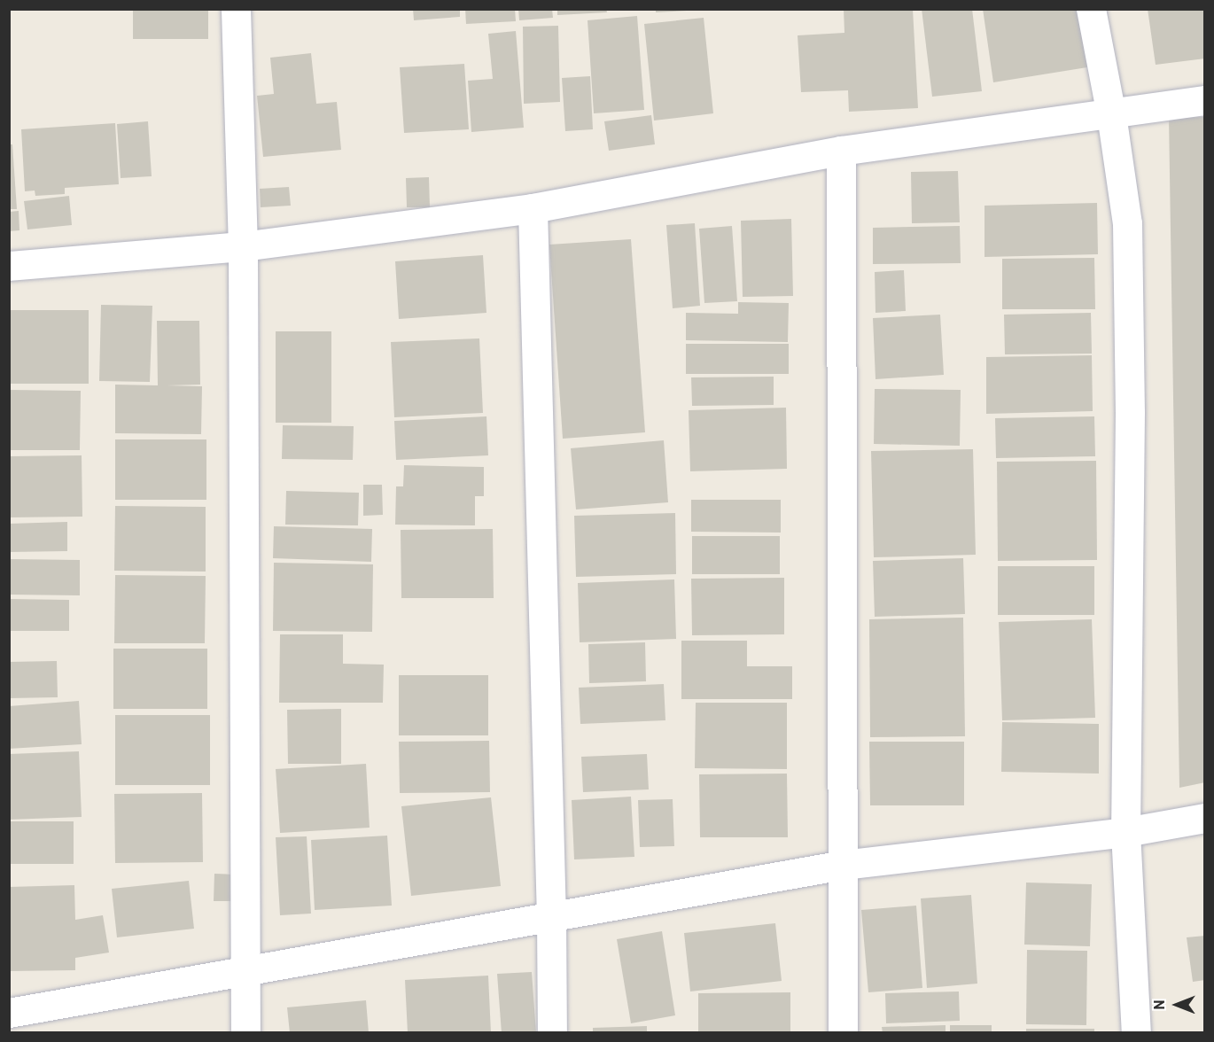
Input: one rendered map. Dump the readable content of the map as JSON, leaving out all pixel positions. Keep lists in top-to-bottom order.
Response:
{
  "north": "left"
}
